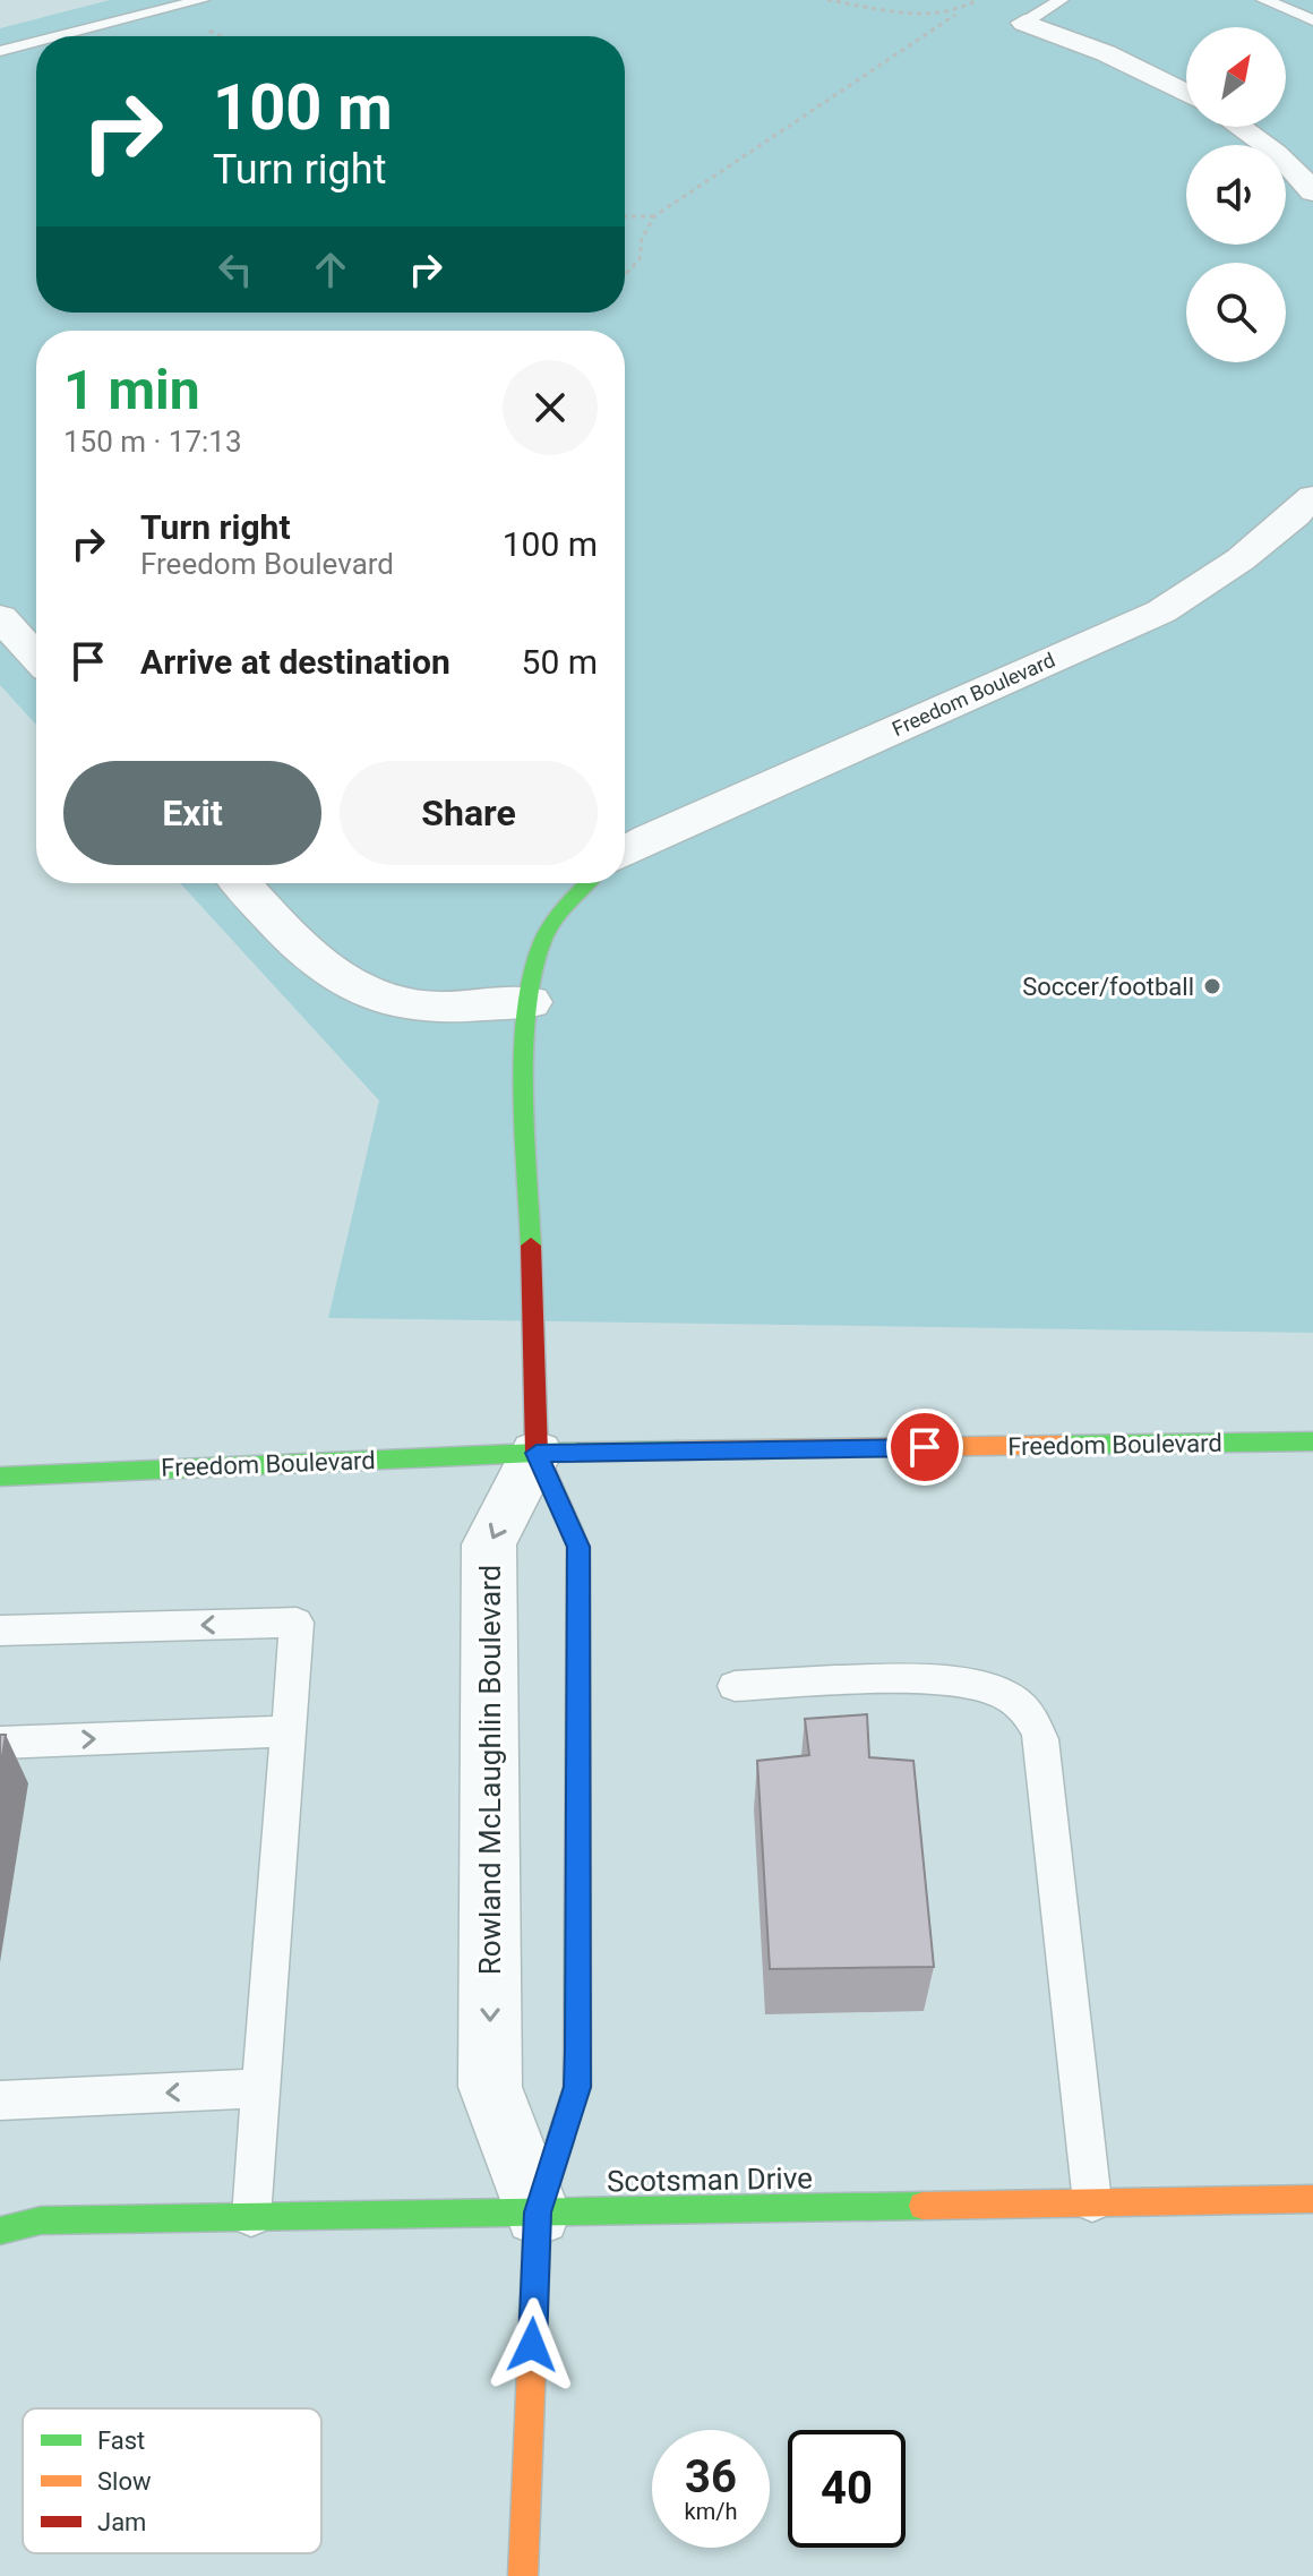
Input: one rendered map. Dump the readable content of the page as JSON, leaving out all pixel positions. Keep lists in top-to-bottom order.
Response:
{
  "streets": {
    "main road": ["Freedom Boulevard", "Rowland McLaughlin Boulevard", "Scotsman Drive"]
  },
  "crossings": [
    ["Freedom Boulevard", "Rowland McLaughlin Boulevard"],
    ["Rowland McLaughlin Boulevard", "Scotsman Drive"]
  ],
  "one_way": ["Rowland McLaughlin Boulevard"],
  "places": ["Soccer/football"],
  "legend": ["Fast", "Slow", "Jam"],
  "north": "top right",
  "page": {
    "turn": ["100 m", "Turn right"],
    "heading": ["1 min", "150 m · 17:13"],
    "list": [
      {
        "name": "Turn right",
        "note": "Freedom Boulevard",
        "value": "100 m"
      },
      {
        "name": "Arrive at destination",
        "value": "50 m"
      }
    ],
    "buttons": ["Exit", "Share"],
    "speed": "36 km/h",
    "limit": "40"
  }
}
